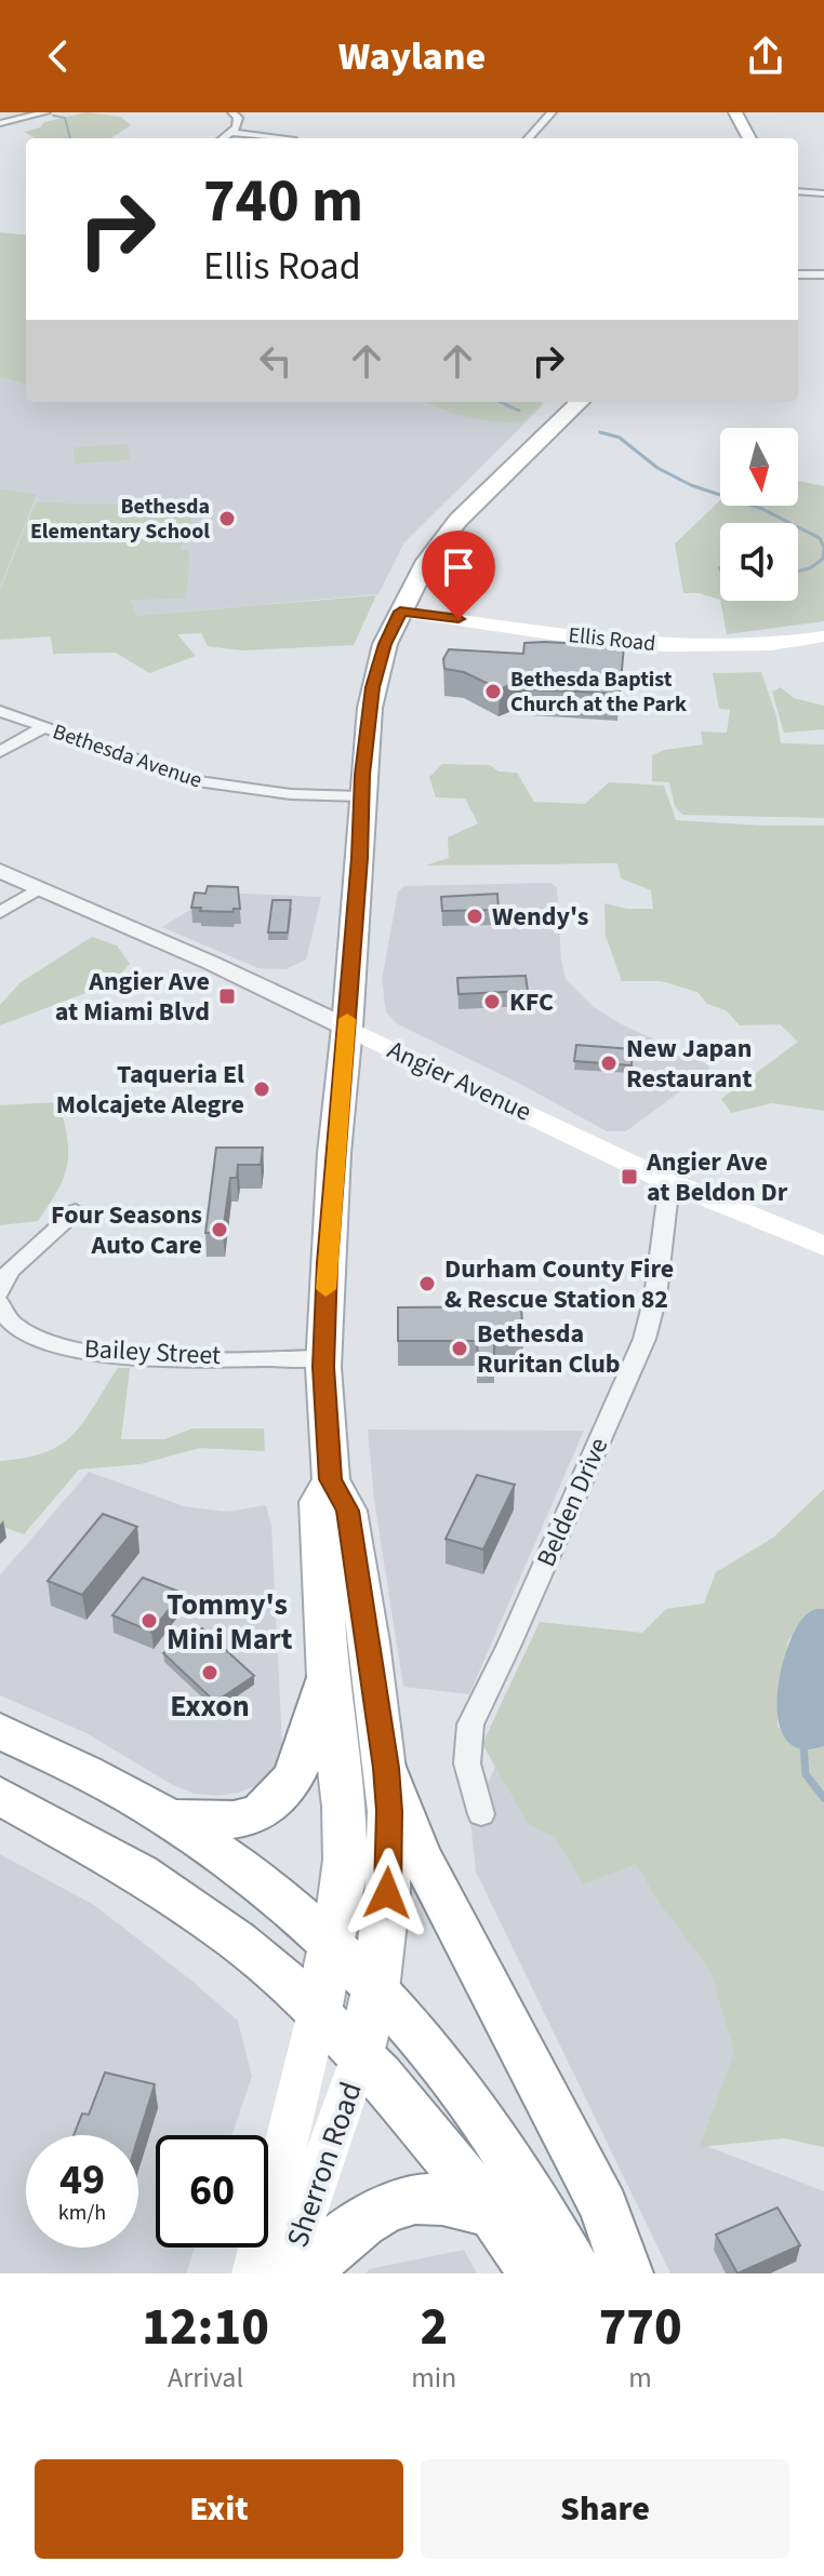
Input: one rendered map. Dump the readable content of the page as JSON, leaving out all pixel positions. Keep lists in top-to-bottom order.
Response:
{
  "streets": {
    "main road": ["Ellis Road", "Angier Avenue", "Sherron Road"],
    "street": ["Bethesda Avenue", "Bailey Street", "Belden Drive"]
  },
  "crossings": [
    ["Angier Avenue", "Belden Drive"]
  ],
  "places": {
    "other": [
      "Bethesda Elementary School",
      "Bethesda Baptist Church at the Park",
      "Wendy's",
      "KFC",
      "New Japan Restaurant",
      "Taqueria El Molcajete Alegre",
      "Four Seasons Auto Care",
      "Durham County Fire & Rescue Station 82",
      "Bethesda Ruritan Club",
      "Tommy's Mini Mart",
      "Exxon"
    ],
    "transit": ["Angier Ave at Miami Blvd", "Angier Ave at Beldon Dr"]
  },
  "north": "bottom",
  "page": {
    "header": "Waylane",
    "turn": ["740 m", "Ellis Road"],
    "speed": "49 km/h",
    "limit": "60",
    "eta": [
      "12:10",
      "Arrival",
      "2",
      "min",
      "770",
      "m"
    ],
    "buttons": ["Exit", "Share"]
  }
}
